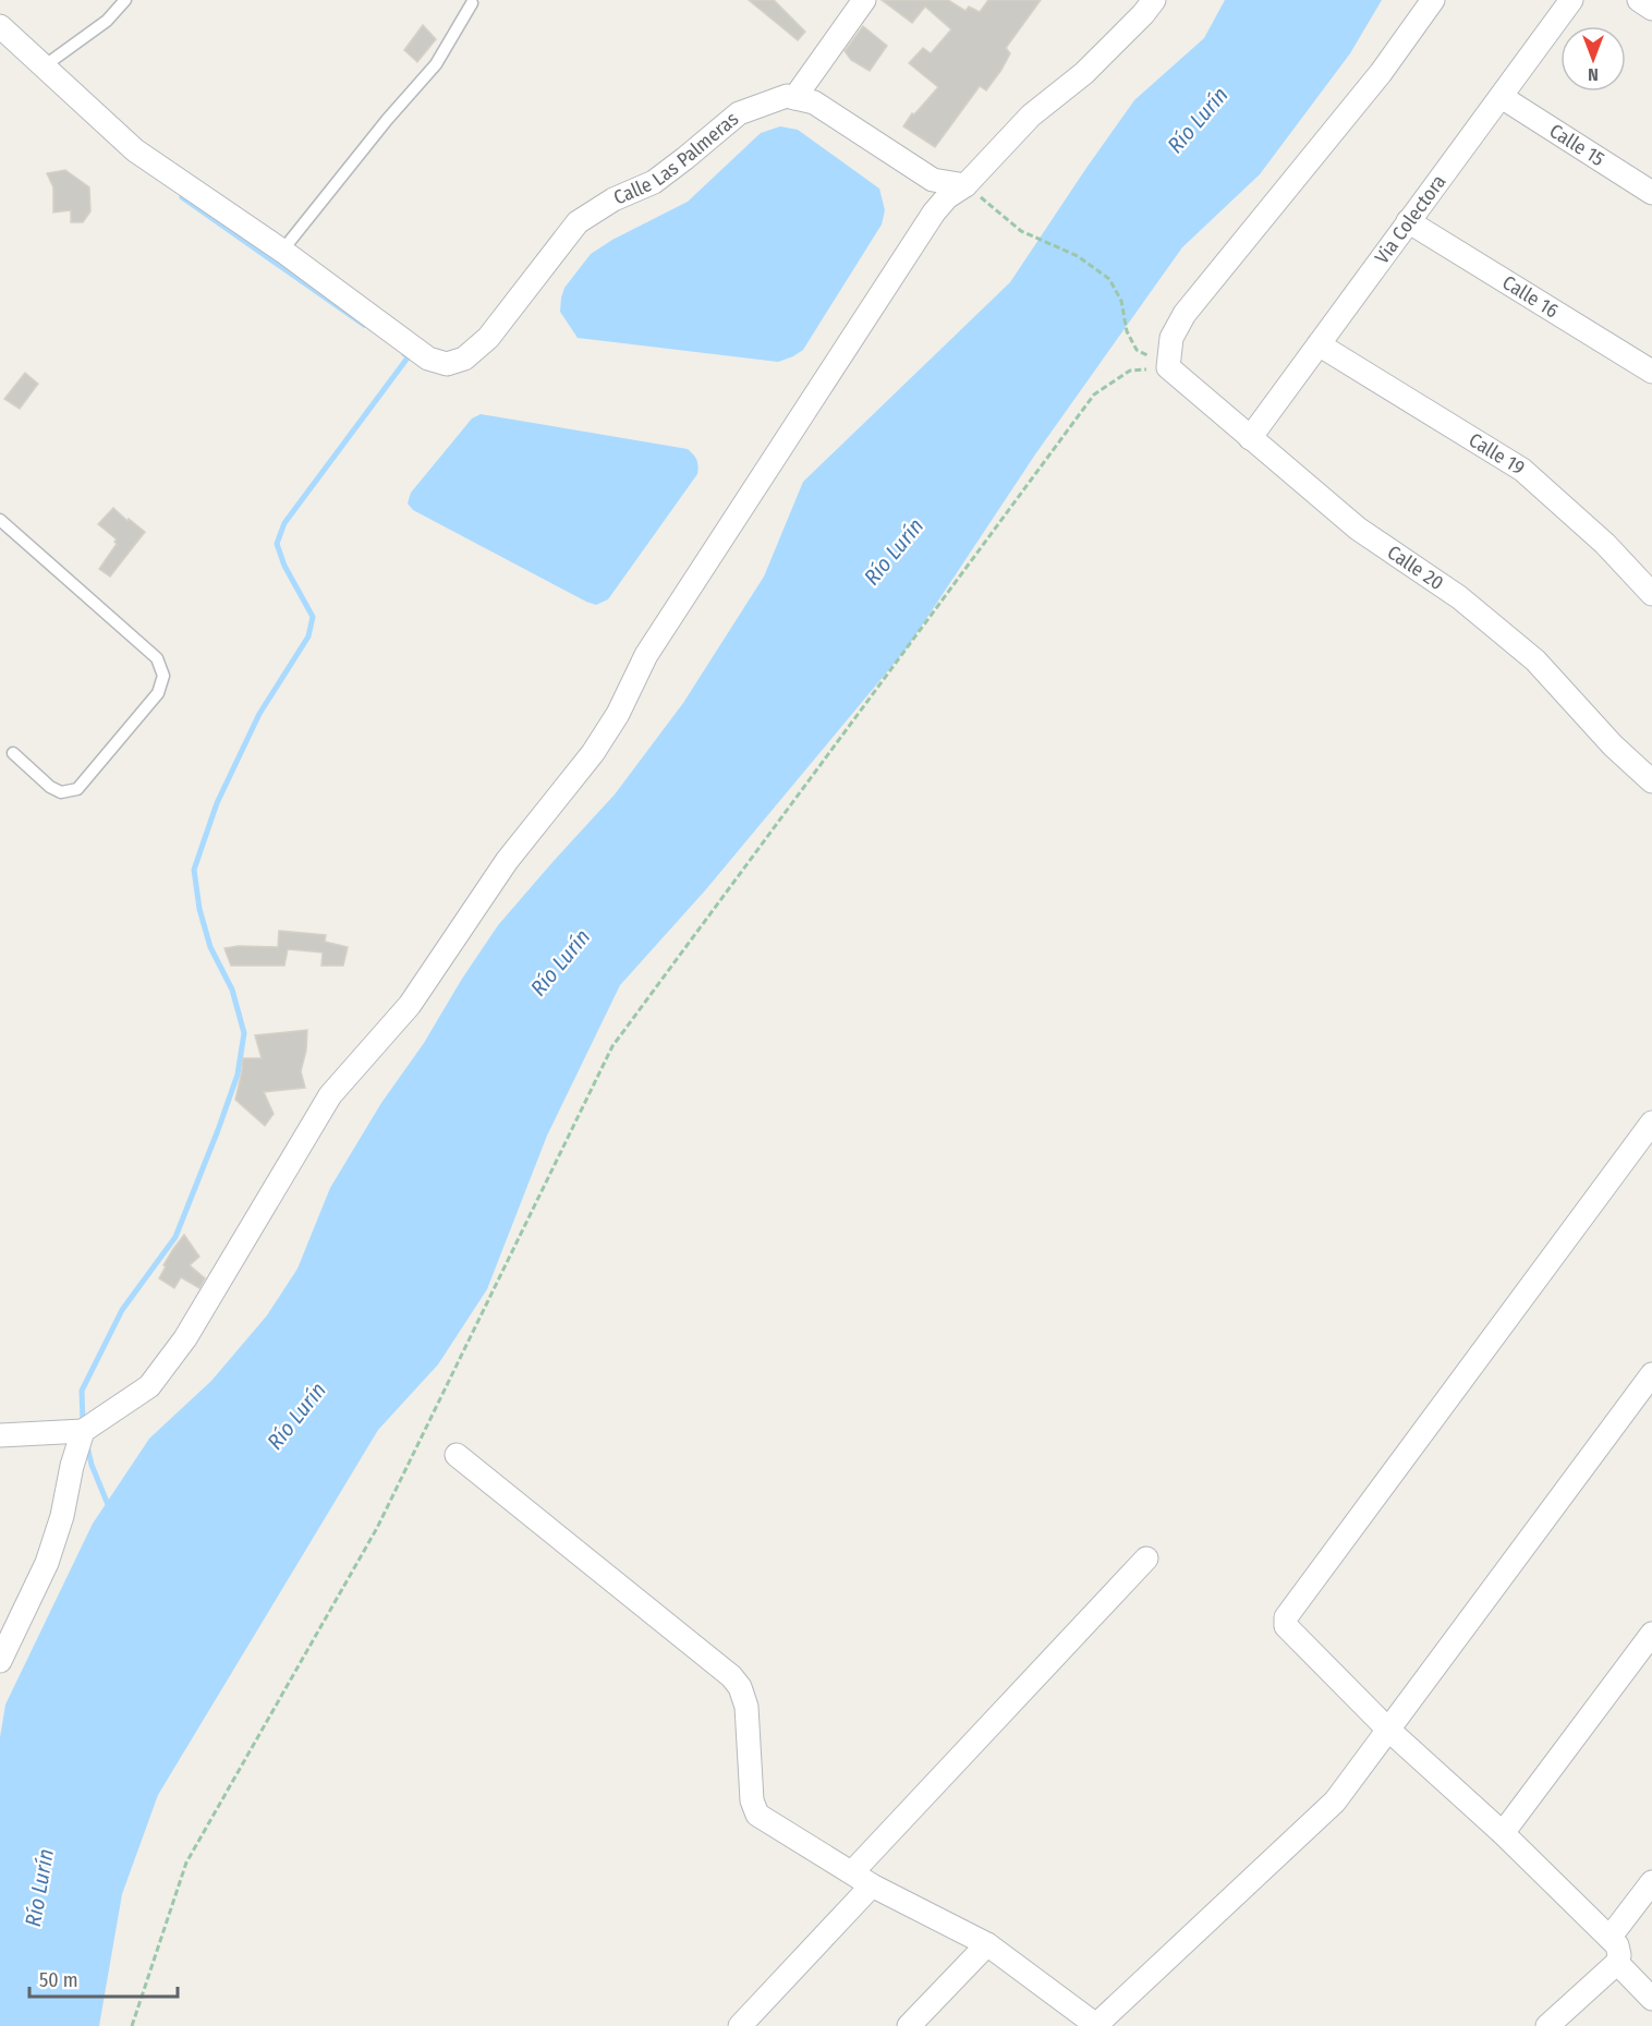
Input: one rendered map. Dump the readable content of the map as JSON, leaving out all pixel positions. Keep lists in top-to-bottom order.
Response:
{
  "streets": {
    "street": [
      "Calle 15",
      "Calle Las Palmeras",
      "Via Colectora",
      "Calle 16",
      "Calle 19",
      "Calle 20"
    ]
  },
  "crossings": [
    ["Calle 15", "Via Colectora"],
    ["Via Colectora", "Calle 16"],
    ["Via Colectora", "Calle 19"],
    ["Via Colectora", "Calle 20"]
  ],
  "water": ["Río Lurín"],
  "scale_bar": "50 m",
  "north": "bottom"
}
